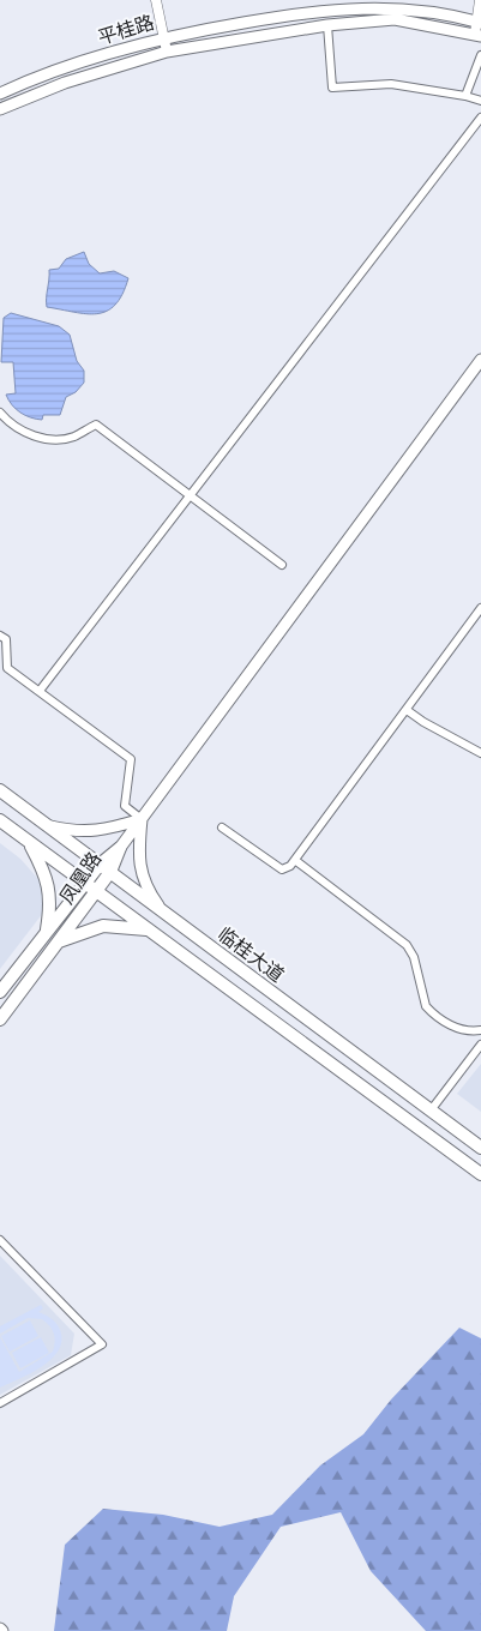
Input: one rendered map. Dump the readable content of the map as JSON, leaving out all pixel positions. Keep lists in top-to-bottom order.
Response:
{
  "streets": {
    "main road": ["平桂路", "凤凰路", "临桂大道"]
  },
  "crossings": [
    ["凤凰路", "临桂大道"]
  ]
}
